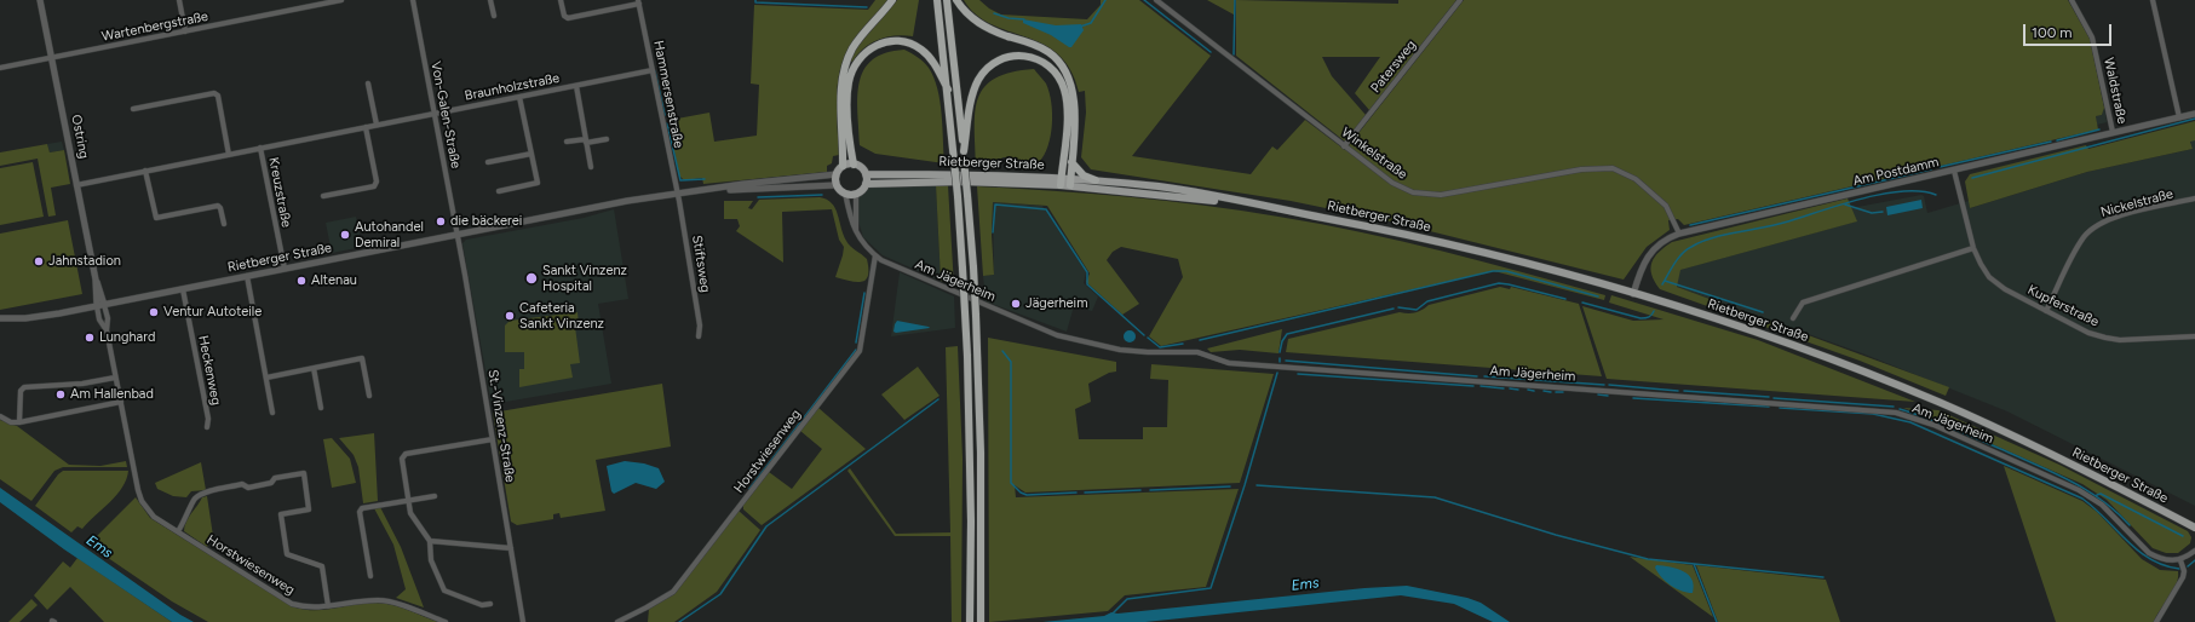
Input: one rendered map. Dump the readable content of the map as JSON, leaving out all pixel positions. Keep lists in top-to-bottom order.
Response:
{
  "streets": {
    "main road": ["Rietberger Straße"],
    "street": [
      "Wartenbergstraße",
      "Patersweg",
      "Braunholzstraße",
      "Waldstraße",
      "Hammersenstraße",
      "Von-Galen-Straße",
      "Ostring",
      "Winkelstraße",
      "Am Postdamm",
      "Kreuzstraße",
      "Nickelstraße",
      "Stiftsweg",
      "Am Jägerheim",
      "Kupferstraße",
      "Heckenweg",
      "St.-Vinzenz-Straße",
      "Horstwiesenweg"
    ]
  },
  "crossings": [
    ["Wartenbergstraße", "Ostring"],
    ["Patersweg", "Winkelstraße"],
    ["Braunholzstraße", "Hammersenstraße"],
    ["Braunholzstraße", "Von-Galen-Straße"],
    ["Braunholzstraße", "Ostring"],
    ["Braunholzstraße", "Kreuzstraße"],
    ["Waldstraße", "Am Postdamm"],
    ["Hammersenstraße", "Rietberger Straße"],
    ["Hammersenstraße", "Stiftsweg"],
    ["Von-Galen-Straße", "Rietberger Straße"],
    ["Von-Galen-Straße", "St.-Vinzenz-Straße"],
    ["Ostring", "Rietberger Straße"],
    ["Ostring", "Horstwiesenweg"],
    ["Winkelstraße", "Am Postdamm"],
    ["Rietberger Straße", "Am Postdamm"],
    ["Rietberger Straße", "Kreuzstraße"],
    ["Rietberger Straße", "Stiftsweg"],
    ["Rietberger Straße", "Am Jägerheim"],
    ["Rietberger Straße", "Heckenweg"],
    ["Rietberger Straße", "St.-Vinzenz-Straße"],
    ["Am Postdamm", "Kupferstraße"],
    ["Nickelstraße", "Kupferstraße"],
    ["Am Jägerheim", "Horstwiesenweg"]
  ],
  "water": ["Ems"],
  "places": [
    "die bäckerei",
    "Autohandel Demiral",
    "Jahnstadion",
    "Sankt Vinzenz Hospital",
    "Altenau",
    "Jägerheim",
    "Ventur Autoteile",
    "Cafeteria Sankt Vinzenz",
    "Lunghard",
    "Am Hallenbad"
  ],
  "scale_bar": "100 m"
}
